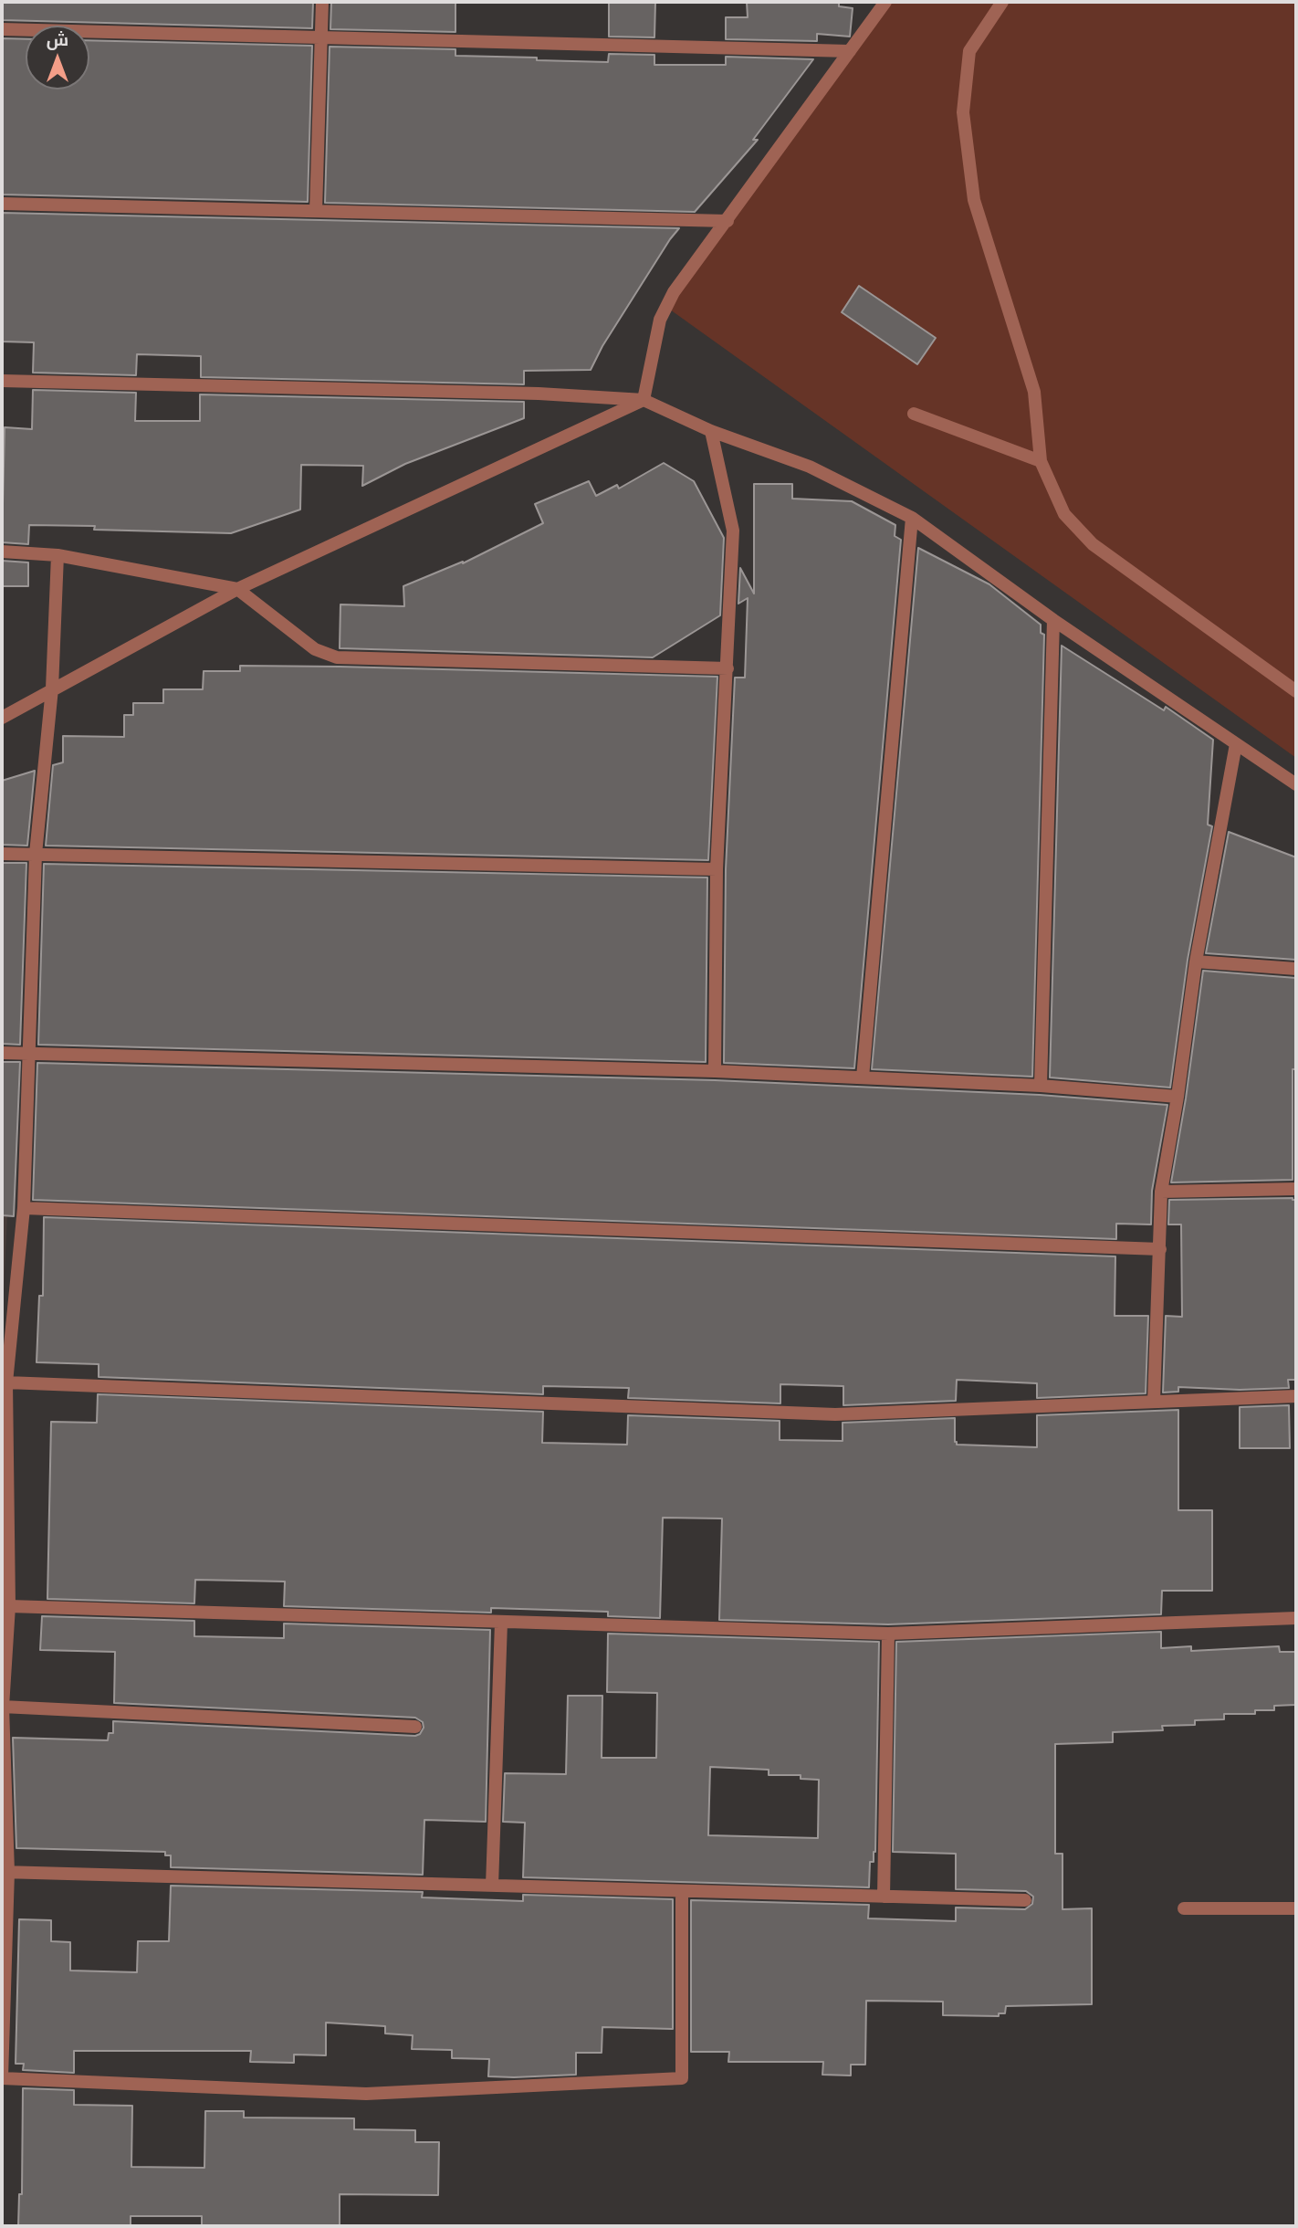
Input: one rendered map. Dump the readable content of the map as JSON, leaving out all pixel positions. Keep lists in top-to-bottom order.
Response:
{
  "north": "top"
}
